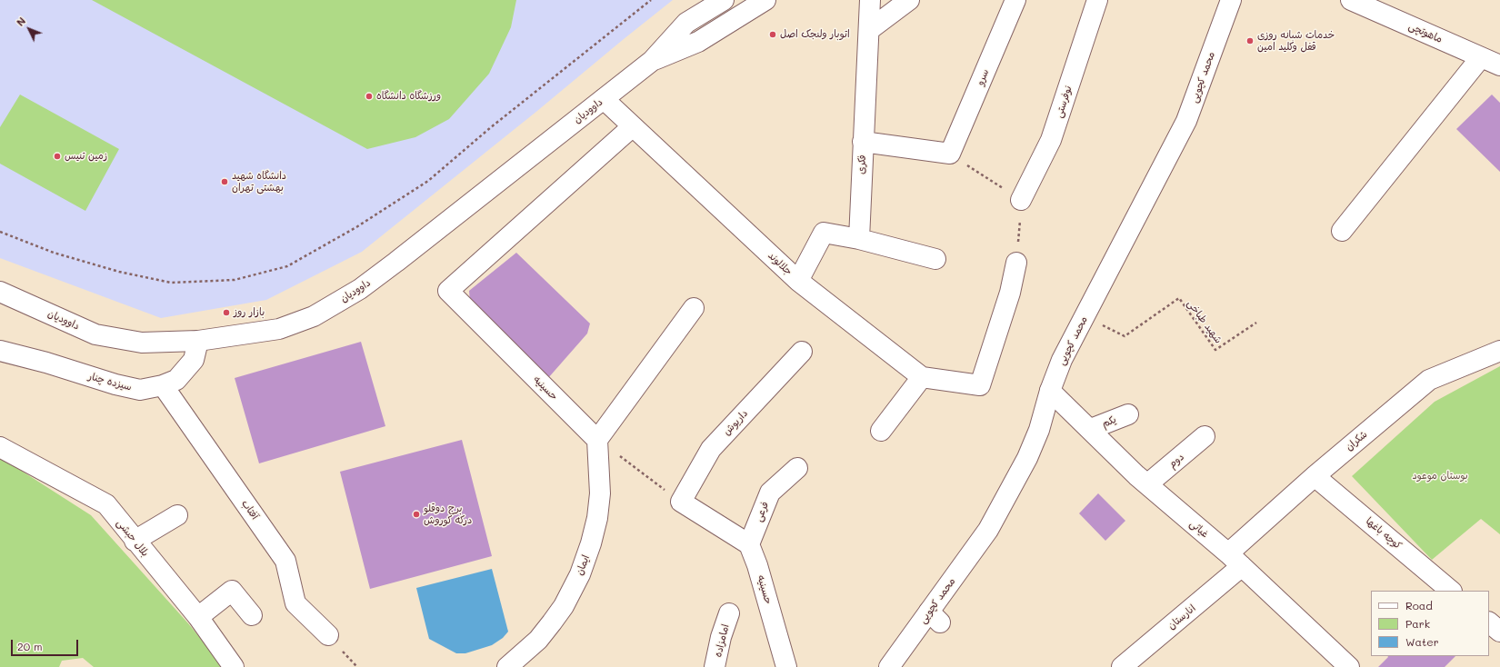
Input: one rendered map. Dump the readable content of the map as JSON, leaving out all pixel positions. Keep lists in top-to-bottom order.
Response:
{
  "streets": {
    "street": [
      "ماهوتچی",
      "سرو",
      "محمد کچویی",
      "نوفرستی",
      "داوودیان",
      "فکری",
      "جلالوند",
      "سیزده چنار",
      "حسینیه",
      "یکم",
      "داریوش",
      "شکران",
      "دوم",
      "آفتاب",
      "فرعی",
      "غیاثی",
      "کوچه باغها",
      "بلال حبشی",
      "ایمان",
      "انارستان",
      "امامزاده"
    ],
    "path": ["شهید طباخی"]
  },
  "crossings": [
    ["محمد کچویی", "شهید طباخی"],
    ["محمد کچویی", "غیاثی"],
    ["داوودیان", "جلالوند"],
    ["داوودیان", "سیزده چنار"],
    ["جلالوند", "حسینیه"],
    ["سیزده چنار", "آفتاب"],
    ["حسینیه", "فرعی"],
    ["حسینیه", "ایمان"],
    ["یکم", "غیاثی"],
    ["شکران", "غیاثی"],
    ["شکران", "کوچه باغها"],
    ["شکران", "انارستان"],
    ["دوم", "غیاثی"],
    ["غیاثی", "انارستان"]
  ],
  "parks": ["بوستان موعود"],
  "places": [
    "اتوبار ولنجک اصل",
    "خدمات شبانه روزی قفل وکلید امین",
    "ورزشگاه دانشگاه",
    "زمین تنیس",
    "دانشگاه شهید بهشتی تهران",
    "بازار روز",
    "برج دوقلو درکه کوروش"
  ],
  "legend": ["Road", "Park", "Water"],
  "scale_bar": "20 m",
  "north": "top left"
}
